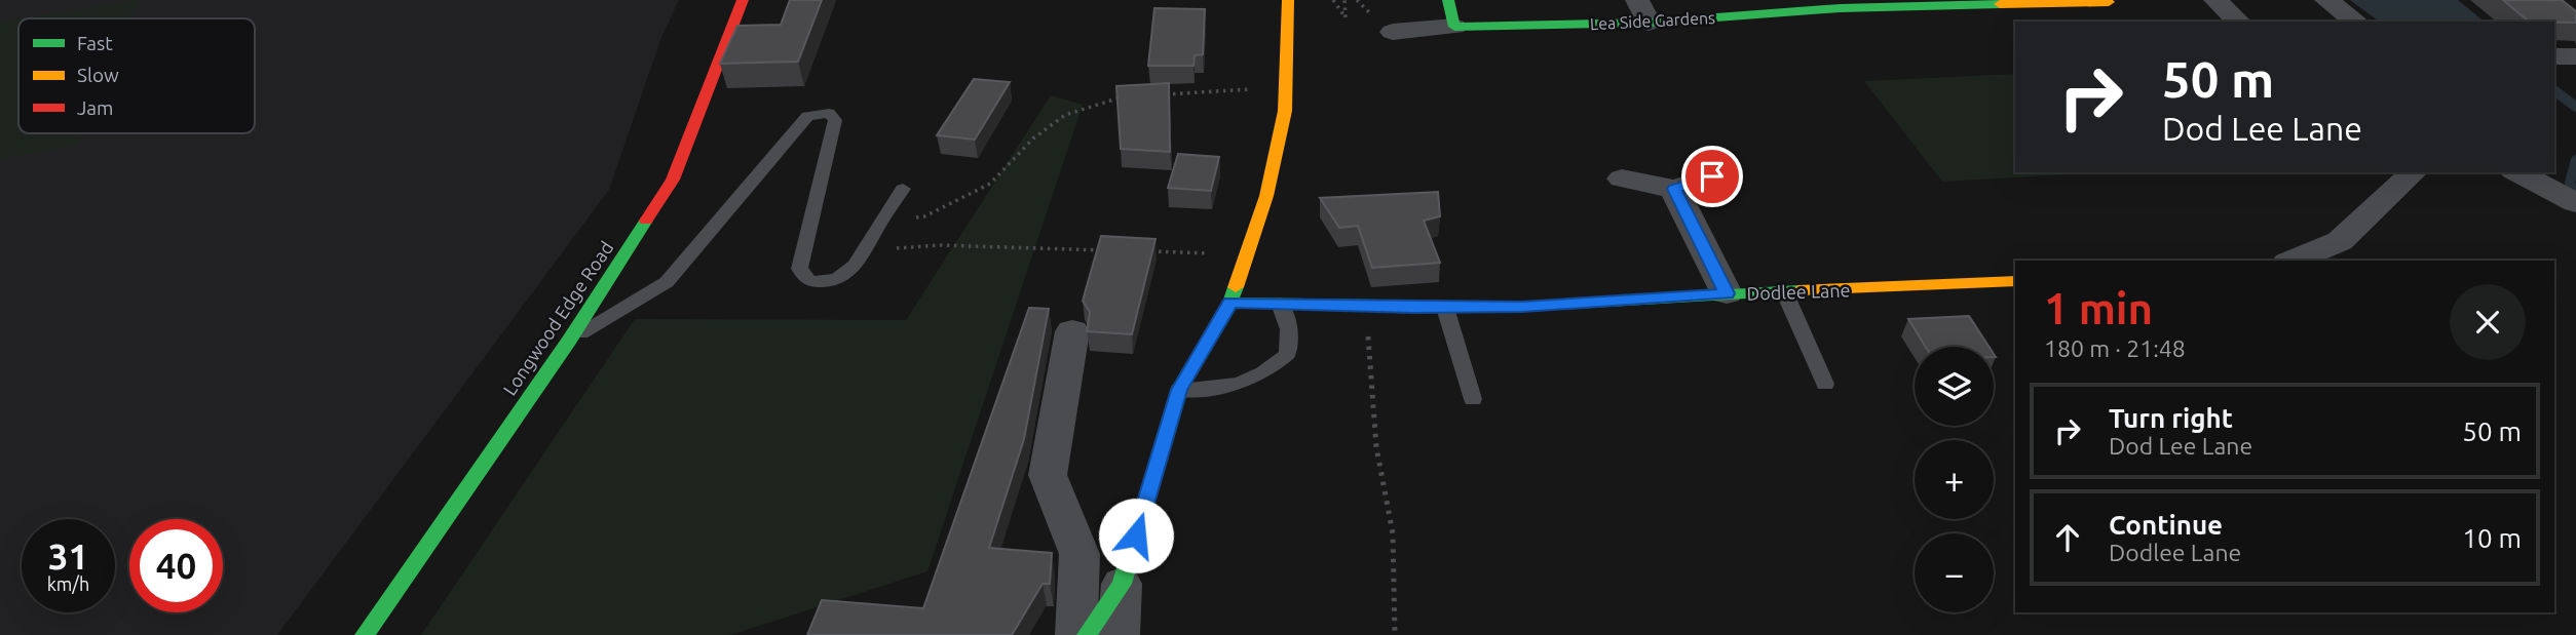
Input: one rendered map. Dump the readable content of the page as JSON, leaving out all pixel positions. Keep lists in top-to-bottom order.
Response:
{
  "streets": {
    "street": ["Lea Side Gardens", "Dodlee Lane", "Longwood Edge Road"]
  },
  "legend": ["Fast", "Slow", "Jam"],
  "page": {
    "turn": ["50 m", "Dod Lee Lane"],
    "heading": ["1 min", "180 m · 21:48"],
    "map_buttons": ["+", "−"],
    "list": [
      {
        "name": "Turn right",
        "note": "Dod Lee Lane",
        "value": "50 m"
      },
      {
        "name": "Continue",
        "note": "Dodlee Lane",
        "value": "10 m"
      }
    ],
    "speed": "31 km/h",
    "limit": "40"
  }
}
